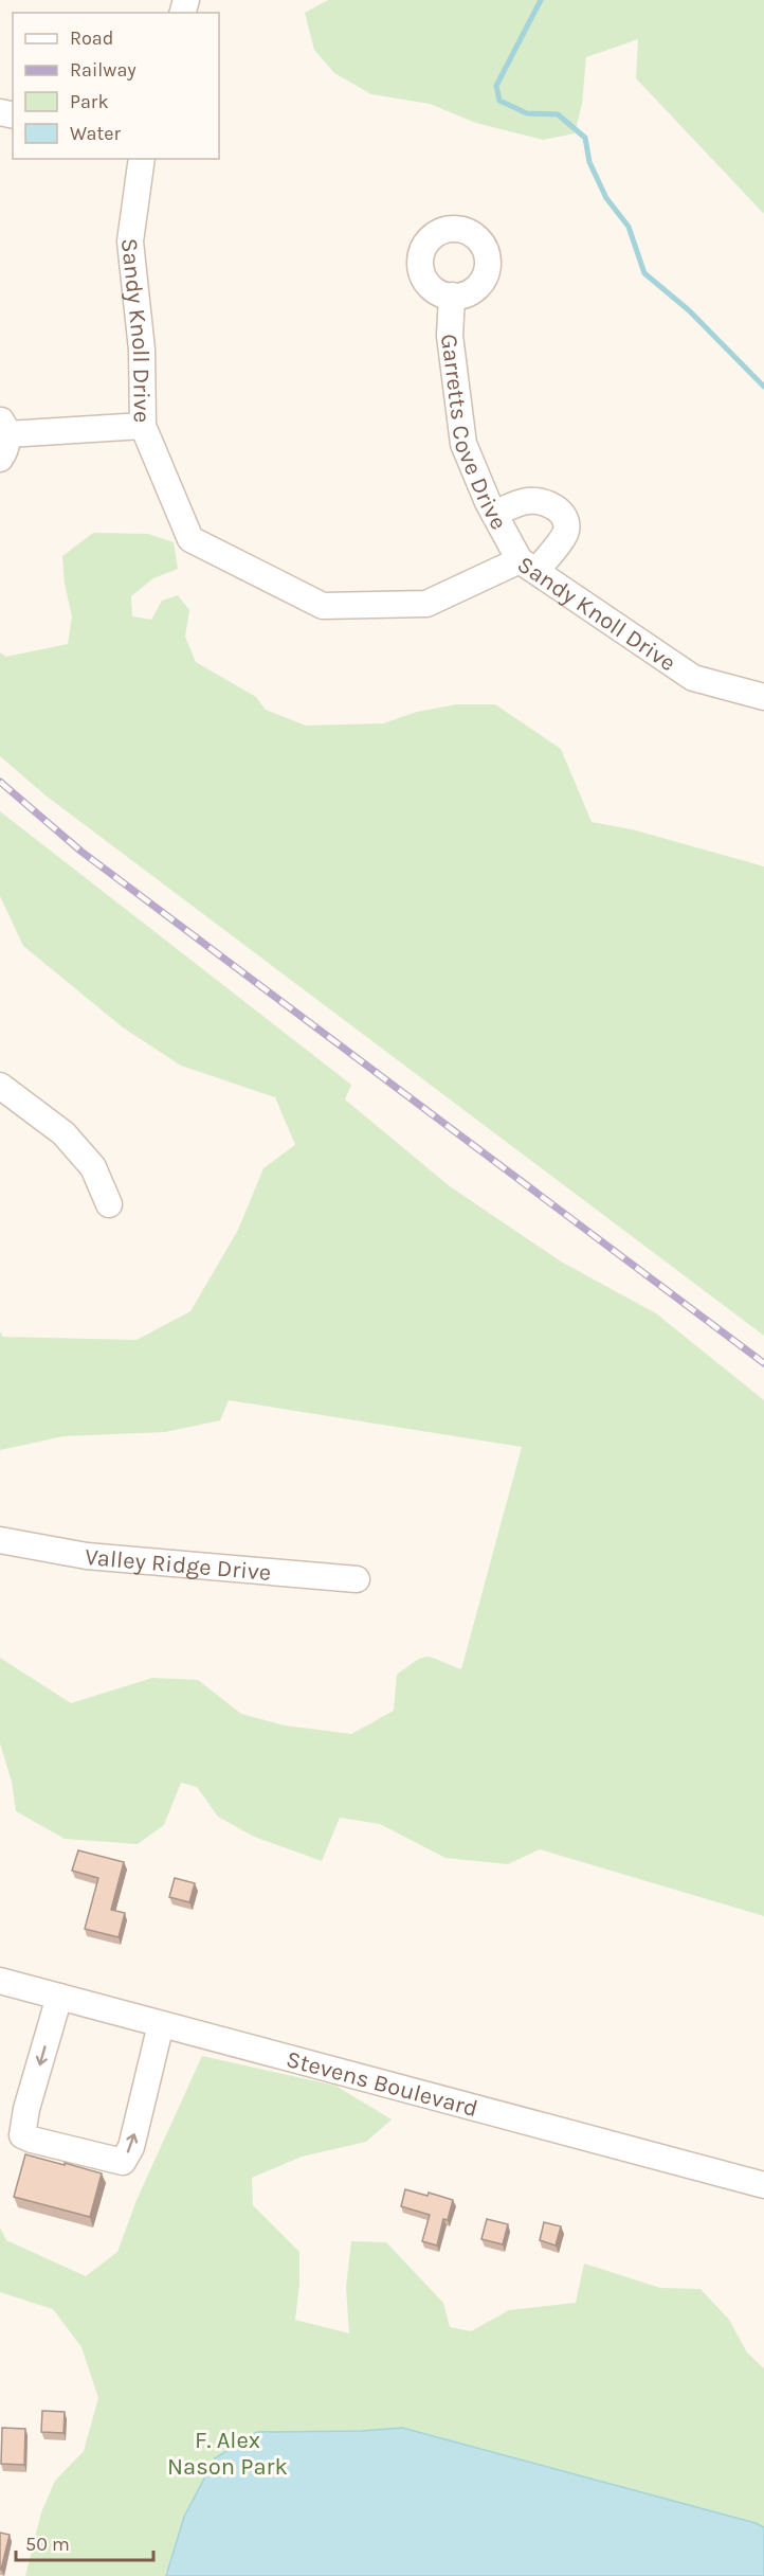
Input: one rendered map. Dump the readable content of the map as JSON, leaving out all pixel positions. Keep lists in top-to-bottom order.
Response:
{
  "streets": {
    "street": [
      "Sandy Knoll Drive",
      "Garretts Cove Drive",
      "Valley Ridge Drive",
      "Stevens Boulevard"
    ]
  },
  "crossings": [
    ["Sandy Knoll Drive", "Garretts Cove Drive"]
  ],
  "parks": ["F. Alex Nason Park"],
  "legend": [
    "Road",
    "Railway",
    "Park",
    "Water"
  ],
  "scale_bar": "50 m"
}
